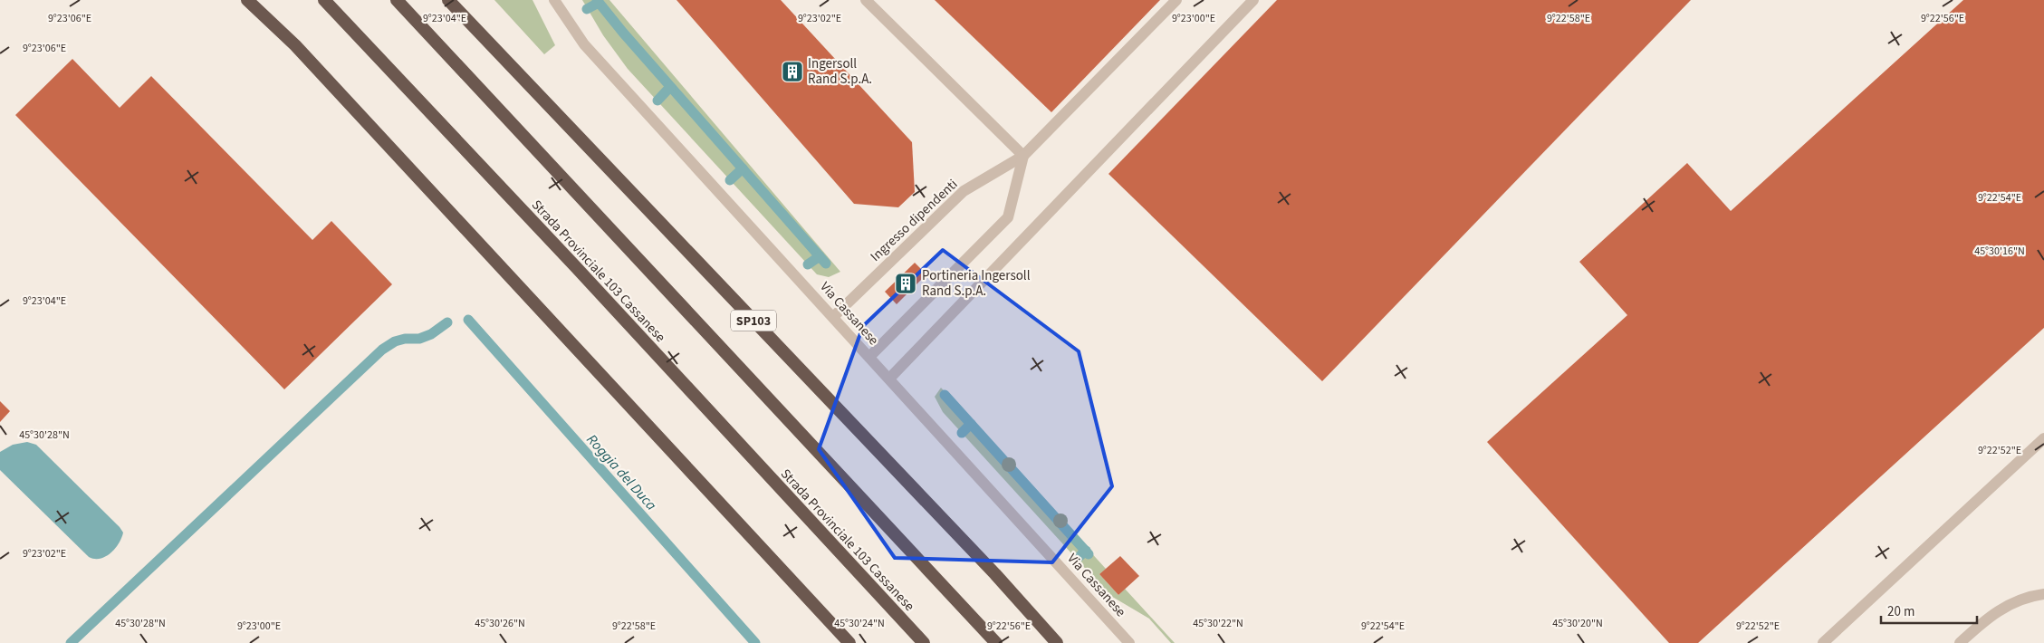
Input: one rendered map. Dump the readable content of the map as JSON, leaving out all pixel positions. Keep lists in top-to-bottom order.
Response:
{
  "streets": {
    "highway": ["Strada Provinciale 103 Cassanese", "SP103"],
    "street": ["Ingresso dipendenti", "Via Cassanese"]
  },
  "crossings": [
    ["Ingresso dipendenti", "Via Cassanese"]
  ],
  "water": ["Roggia del Duca"],
  "places": {
    "building": ["Ingersoll Rand S.p.A.", "Portineria Ingersoll Rand S.p.A."]
  },
  "scale_bar": "20 m",
  "coordinates": [
    "9°23'06\"E",
    "9°23'04\"E",
    "9°23'02\"E",
    "9°23'00\"E",
    "9°22'58\"E",
    "9°22'56\"E",
    "9°22'54\"E",
    "45°30'16\"N",
    "45°30'28\"N",
    "9°22'52\"E",
    "45°30'26\"N",
    "45°30'24\"N",
    "45°30'22\"N",
    "45°30'20\"N"
  ]
}
